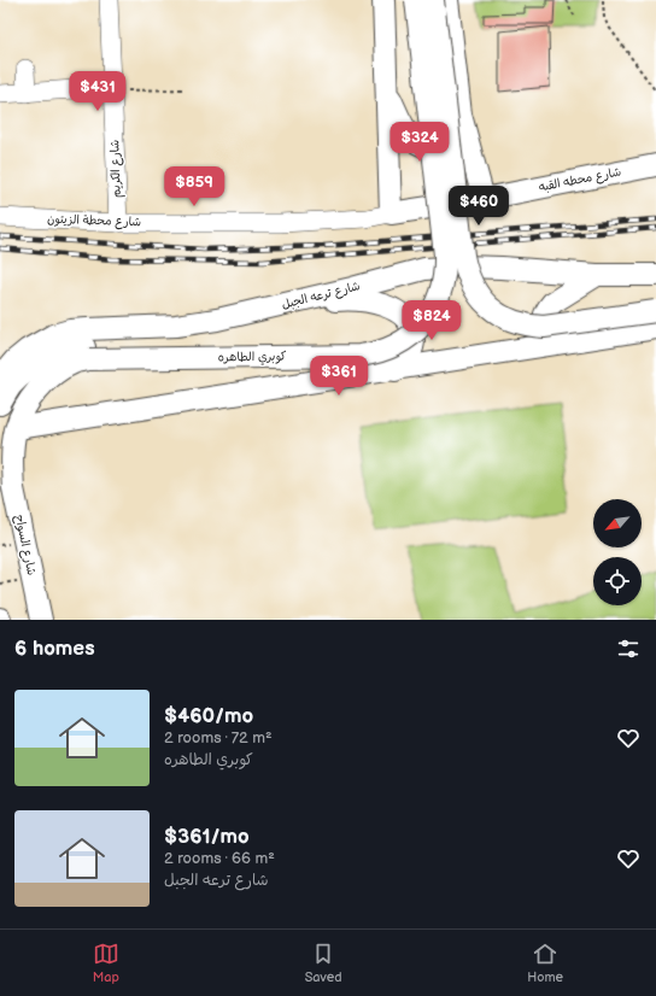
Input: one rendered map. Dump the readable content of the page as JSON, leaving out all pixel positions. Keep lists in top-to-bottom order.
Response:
{
  "streets": {
    "main road": [
      "شارع محطه القبه",
      "شارع ترعه الجبل",
      "كوبري الطاهره",
      "شارع السواح"
    ],
    "street": ["شارع الكريم", "شارع محطة الزيتون"]
  },
  "crossings": [
    ["شارع الكريم", "شارع محطة الزيتون"],
    ["شارع محطه القبه", "شارع محطة الزيتون"],
    ["كوبري الطاهره", "شارع السواح"]
  ],
  "north": "bottom left",
  "page": {
    "price": [
      "$431",
      "$324",
      "$859",
      "$460",
      "$824",
      "$361"
    ],
    "heading": "6 homes",
    "list": [
      {
        "name": "$460/mo",
        "note": "2 rooms · 72 m² · كوبري الطاهره"
      },
      {
        "name": "$361/mo",
        "note": "2 rooms · 66 m² · شارع ترعه الجبل"
      }
    ],
    "tabs": ["Map", "Saved", "Home"]
  }
}
